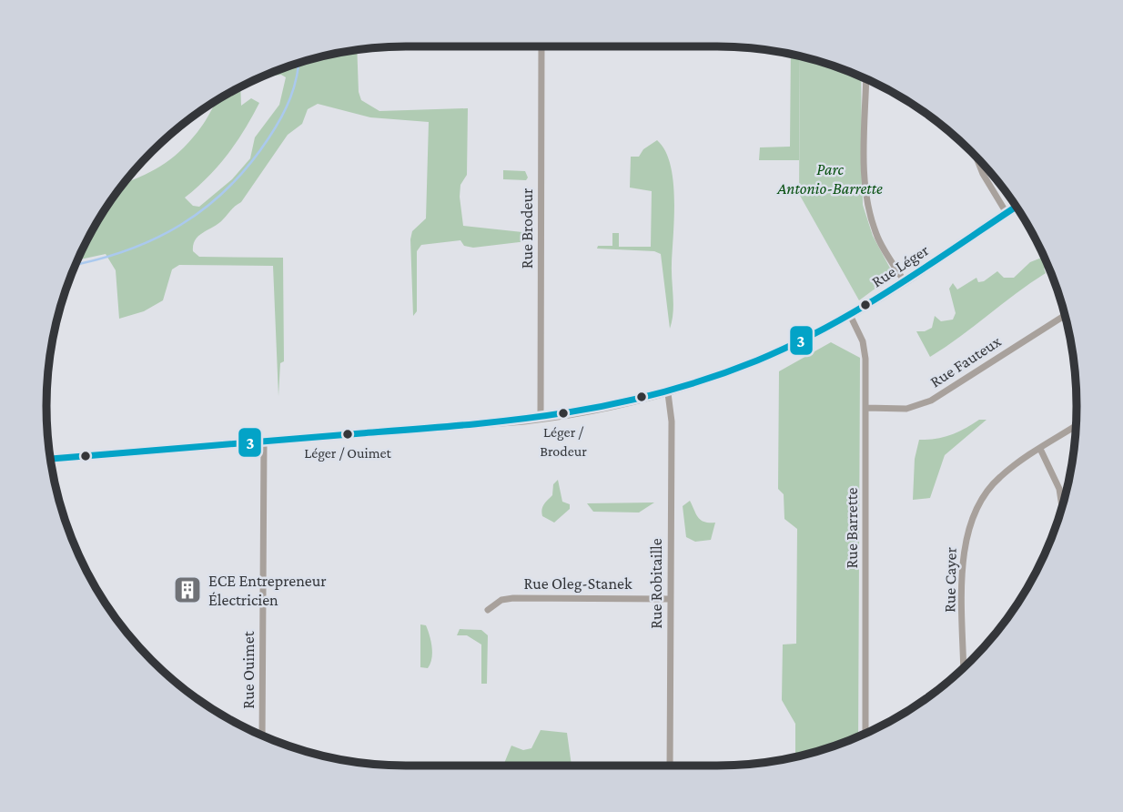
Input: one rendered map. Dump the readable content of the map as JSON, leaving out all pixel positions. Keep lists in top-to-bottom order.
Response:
{
  "streets": {
    "street": [
      "Rue Brodeur",
      "Rue Léger",
      "Rue Fauteux",
      "Rue Barrette",
      "Rue Cayer",
      "Rue Oleg-Stanek",
      "Rue Robitaille",
      "Rue Ouimet"
    ]
  },
  "crossings": [
    ["Rue Brodeur", "Rue Léger"],
    ["Rue Léger", "Rue Barrette"],
    ["Rue Léger", "Rue Robitaille"],
    ["Rue Léger", "Rue Ouimet"],
    ["Rue Fauteux", "Rue Barrette"],
    ["Rue Oleg-Stanek", "Rue Robitaille"]
  ],
  "parks": ["Parc Antonio-Barrette"],
  "places": {
    "other": ["Léger / Brodeur", "Léger / Ouimet"],
    "building": ["ECE Entrepreneur Électricien"]
  },
  "lines": ["transit line 3"]
}
